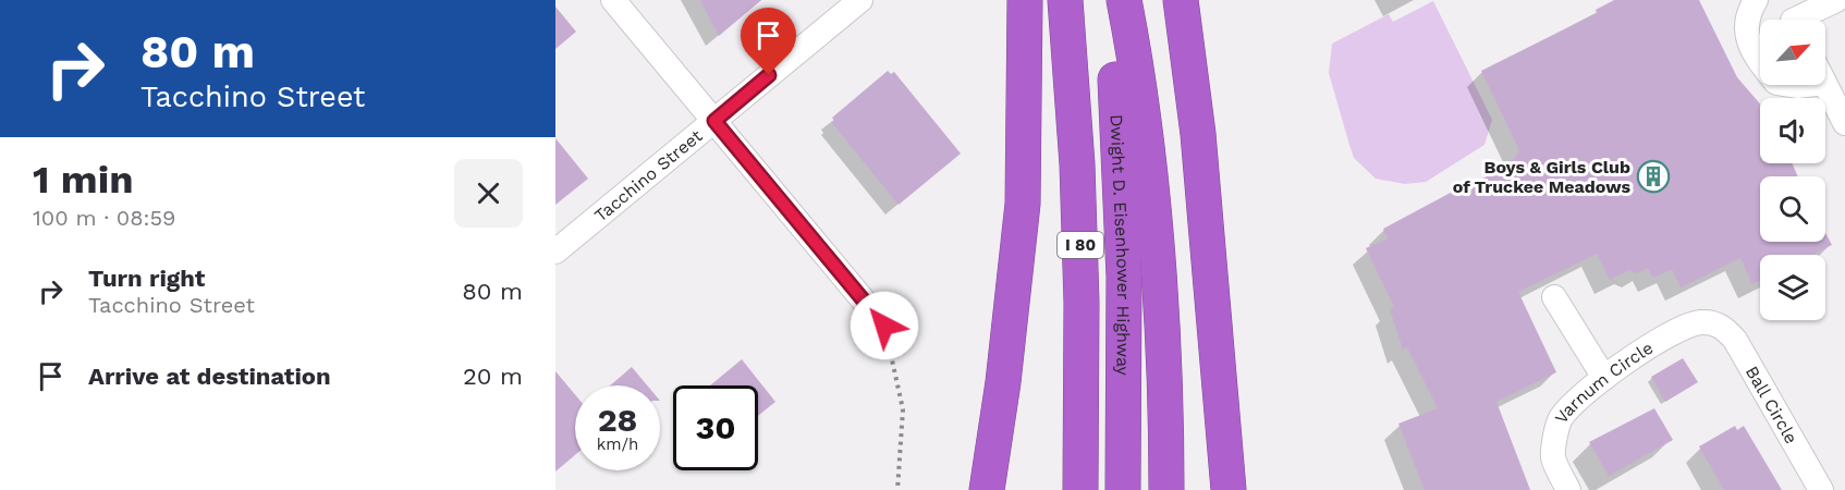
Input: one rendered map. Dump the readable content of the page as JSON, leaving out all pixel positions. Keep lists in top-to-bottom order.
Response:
{
  "streets": {
    "highway": ["I 80", "Dwight D. Eisenhower Highway"],
    "street": ["Tacchino Street", "Varnum Circle", "Ball Circle"]
  },
  "crossings": [
    ["Varnum Circle", "Ball Circle"]
  ],
  "places": {
    "building": ["Boys & Girls Club of Truckee Meadows"]
  },
  "north": "top right",
  "page": {
    "turn": ["80 m", "Tacchino Street"],
    "heading": ["1 min", "100 m · 08:59"],
    "list": [
      {
        "name": "Turn right",
        "note": "Tacchino Street",
        "value": "80 m"
      },
      {
        "name": "Arrive at destination",
        "value": "20 m"
      }
    ],
    "speed": "28 km/h",
    "limit": "30"
  }
}
